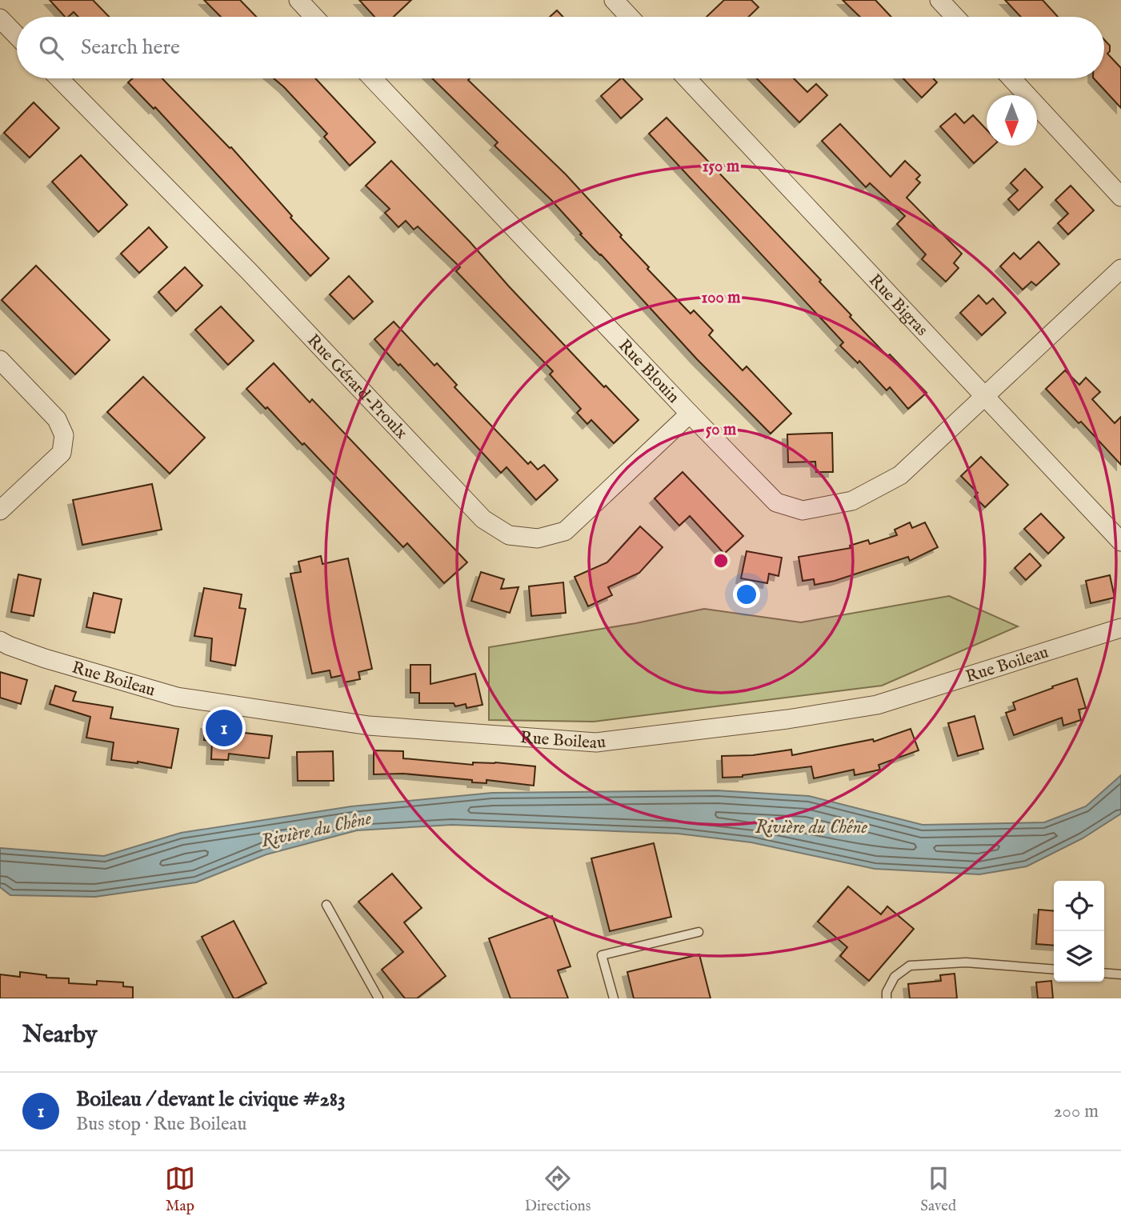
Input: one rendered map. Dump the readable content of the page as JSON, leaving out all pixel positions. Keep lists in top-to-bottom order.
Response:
{
  "streets": {
    "street": [
      "Rue Bigras",
      "Rue Blouin",
      "Rue Gérard-Proulx",
      "Rue Boileau"
    ]
  },
  "crossings": [
    ["Rue Bigras", "Rue Blouin"],
    ["Rue Blouin", "Rue Gérard-Proulx"]
  ],
  "water": ["Rivière du Chêne"],
  "north": "bottom",
  "page": {
    "search": "Search here",
    "pins": "1",
    "heading": "Nearby",
    "list": [
      {
        "mark": "1",
        "name": "Boileau / devant le civique #283",
        "note": "Bus stop · Rue Boileau",
        "value": "200 m"
      }
    ],
    "nav": ["Map", "Directions", "Saved"]
  },
  "rings": ["150 m", "100 m", "50 m"]
}
